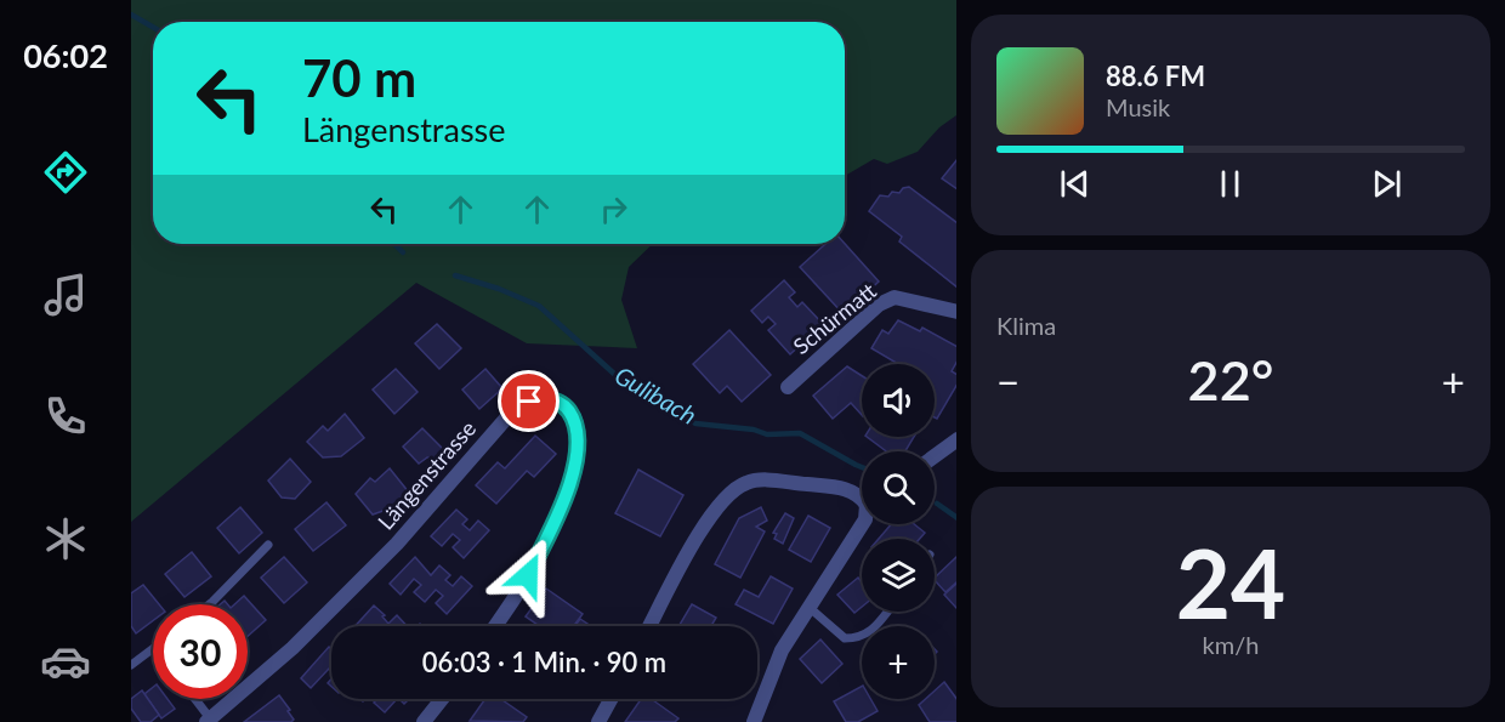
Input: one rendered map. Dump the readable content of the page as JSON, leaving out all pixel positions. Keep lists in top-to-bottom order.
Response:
{
  "streets": {
    "street": ["Schürmatt", "Längenstrasse"]
  },
  "water": ["Gulibach"],
  "page": {
    "tabs": "06:02",
    "turn": ["70 m", "Längenstrasse"],
    "song": ["88.6 FM", "Musik"],
    "tile": [
      "Klima",
      ["24", "km/h"]
    ],
    "heat": ["−", "22°", "+"],
    "map_buttons": "+",
    "limit": "30",
    "trip": "06:03 · 1 Min. · 90 m"
  }
}
